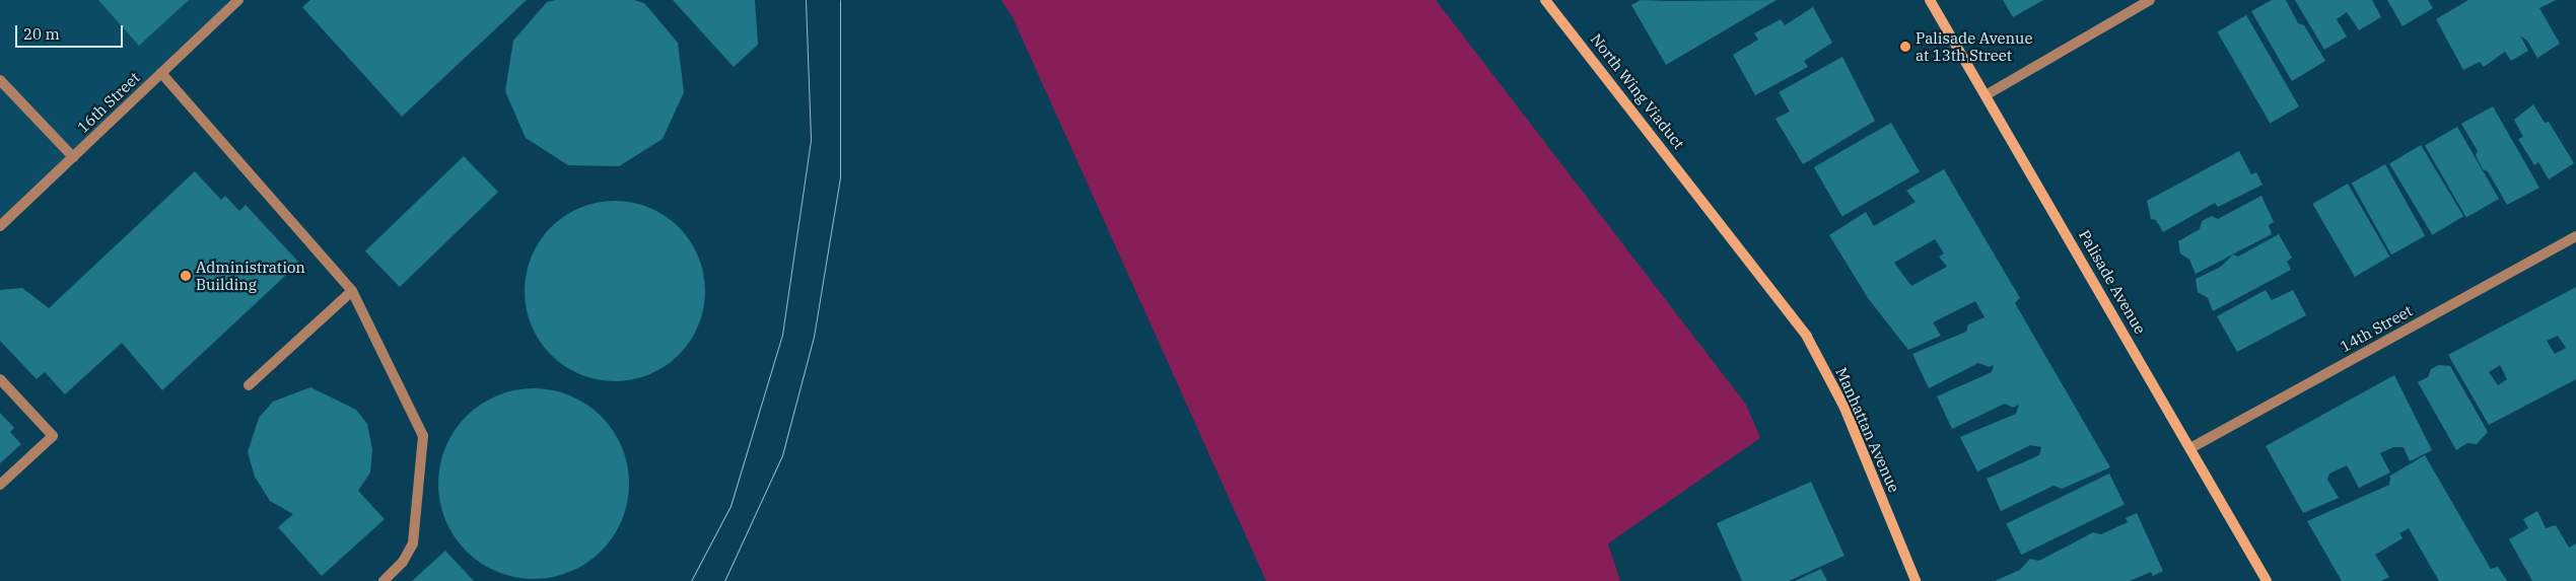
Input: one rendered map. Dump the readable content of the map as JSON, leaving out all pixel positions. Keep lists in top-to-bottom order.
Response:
{
  "streets": {
    "main road": ["North Wing Viaduct", "Palisade Avenue", "Manhattan Avenue"],
    "street": ["16th Street", "14th Street"]
  },
  "crossings": [
    ["North Wing Viaduct", "Manhattan Avenue"],
    ["Palisade Avenue", "14th Street"]
  ],
  "places": ["Palisade Avenue at 13th Street", "Administration Building"],
  "scale_bar": "20 m"
}
